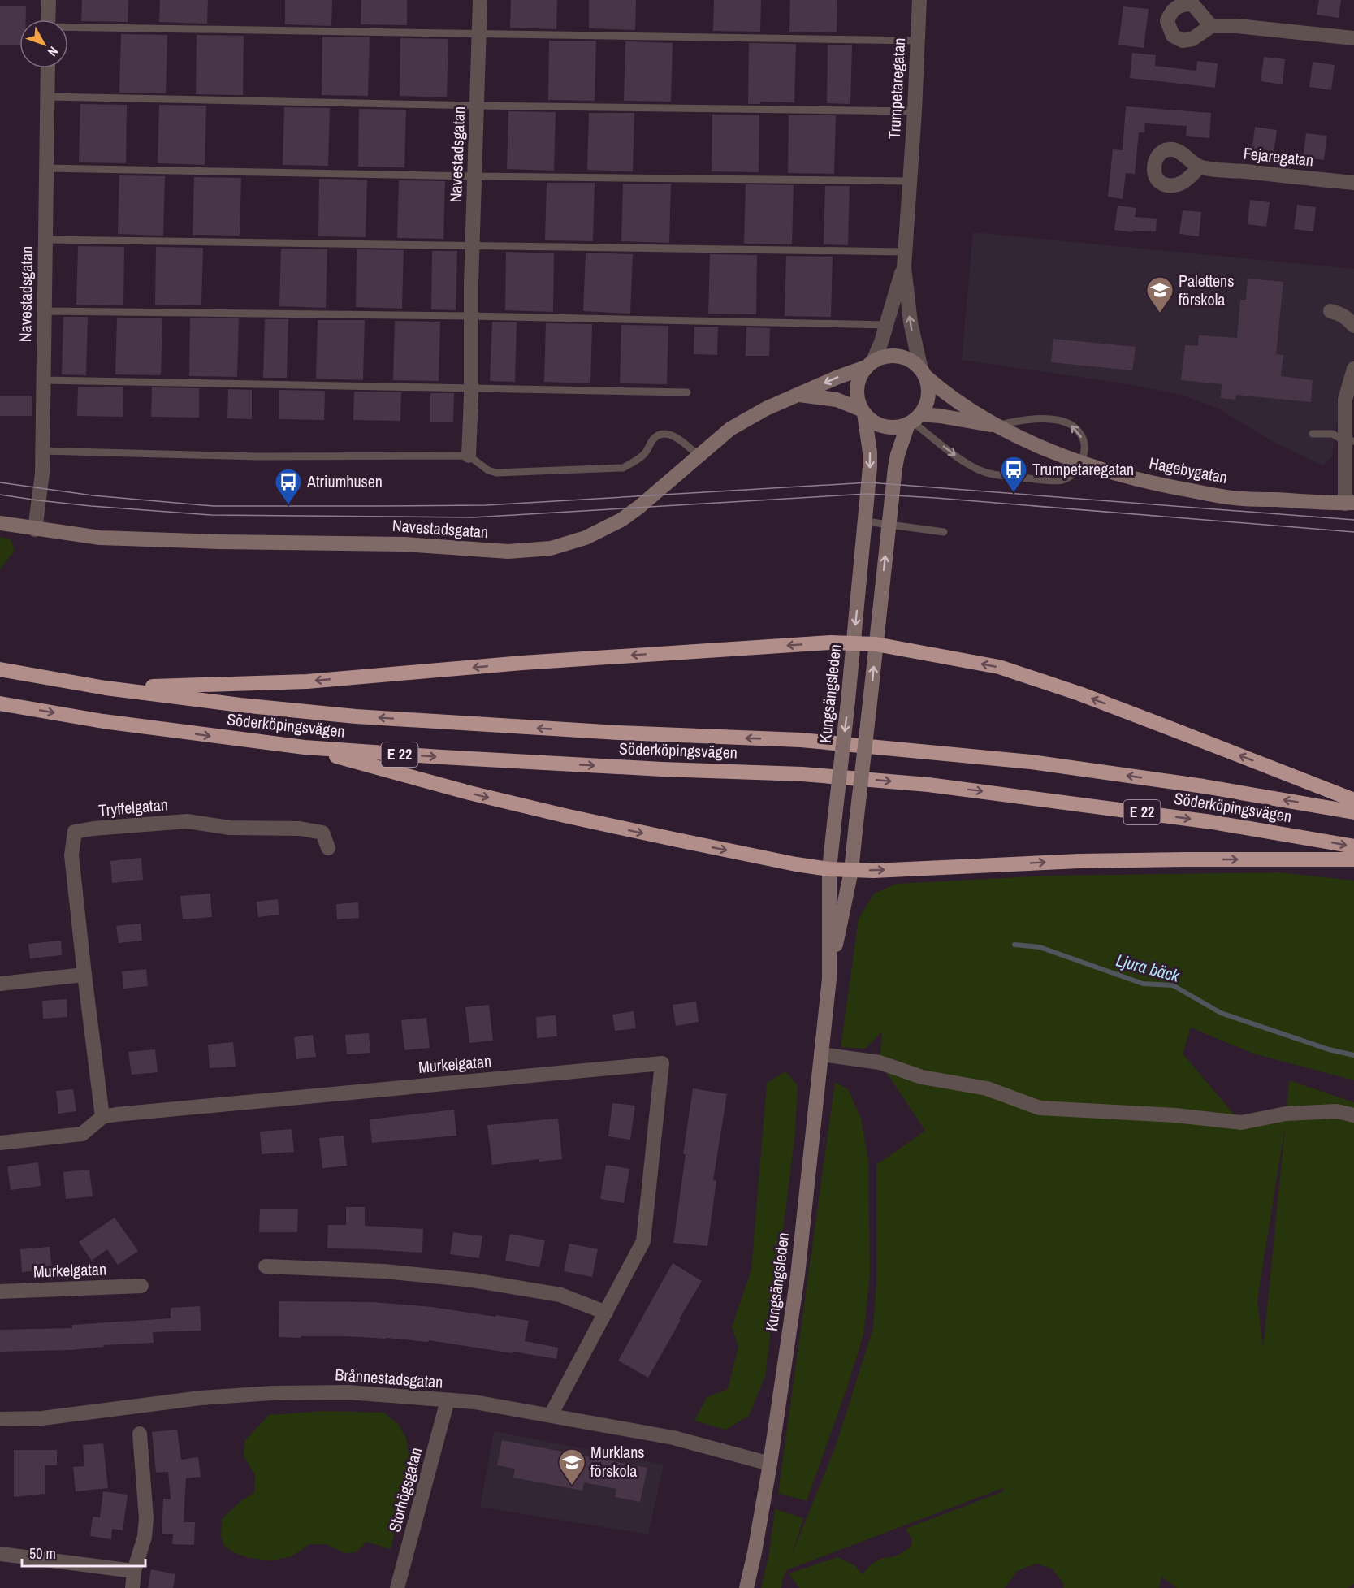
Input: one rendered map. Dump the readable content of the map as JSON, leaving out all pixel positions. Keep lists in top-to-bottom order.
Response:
{
  "streets": {
    "highway": ["Söderköpingsvägen", "E 22"],
    "main road": ["Navestadsgatan", "Hagebygatan", "Kungsängsleden"],
    "street": [
      "Trumpetaregatan",
      "Fejaregatan",
      "Tryffelgatan",
      "Murkelgatan",
      "Brånnestadsgatan",
      "Storhögsgatan"
    ]
  },
  "crossings": [
    ["Trumpetaregatan", "Navestadsgatan"],
    ["Trumpetaregatan", "Hagebygatan"],
    ["Trumpetaregatan", "Kungsängsleden"],
    ["Navestadsgatan", "Hagebygatan"],
    ["Navestadsgatan", "Kungsängsleden"],
    ["Hagebygatan", "Kungsängsleden"],
    ["Kungsängsleden", "Brånnestadsgatan"],
    ["Tryffelgatan", "Murkelgatan"],
    ["Murkelgatan", "Brånnestadsgatan"],
    ["Brånnestadsgatan", "Storhögsgatan"]
  ],
  "water": ["Ljura bäck"],
  "places": {
    "school or university": ["Palettens förskola", "Murklans förskola"],
    "bus stop": ["Trumpetaregatan", "Atriumhusen"]
  },
  "scale_bar": "50 m",
  "north": "bottom right"
}
